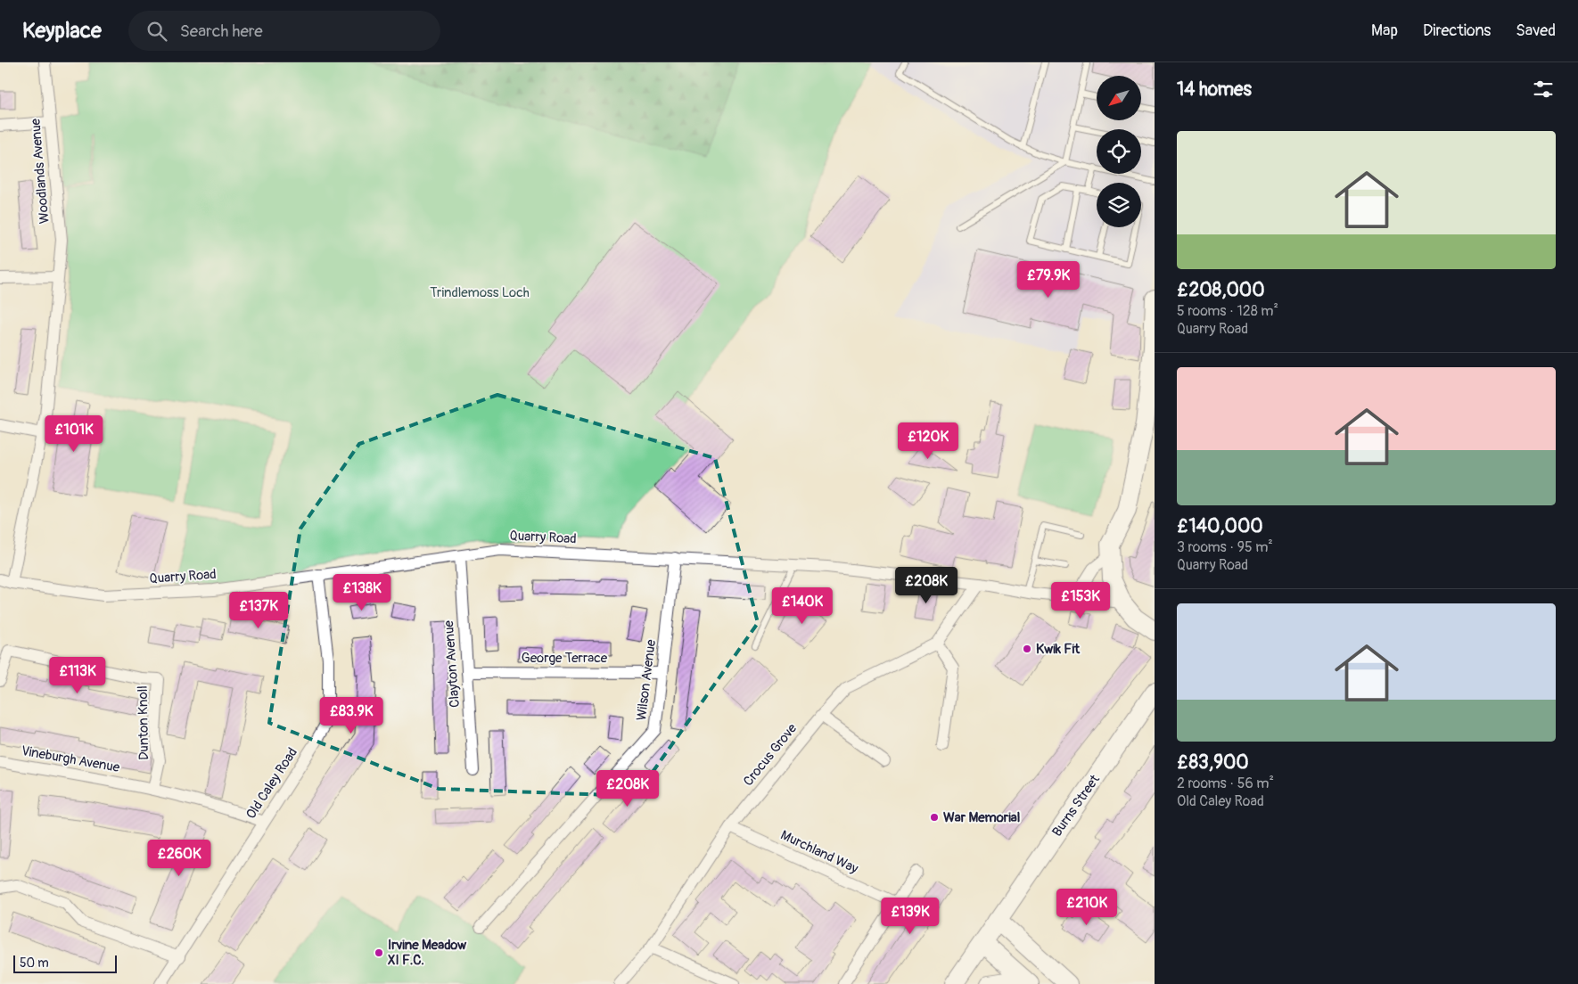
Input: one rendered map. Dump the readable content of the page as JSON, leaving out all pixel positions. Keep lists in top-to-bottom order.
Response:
{
  "streets": {
    "main road": ["Burns Street"],
    "street": [
      "Woodlands Avenue",
      "Quarry Road",
      "George Terrace",
      "Clayton Avenue",
      "Wilson Avenue",
      "Dunton Knoll",
      "Crocus Grove",
      "Vineburgh Avenue",
      "Old Caley Road",
      "Murchland Way"
    ]
  },
  "crossings": [
    ["Woodlands Avenue", "Quarry Road"],
    ["Quarry Road", "Clayton Avenue"],
    ["Quarry Road", "Wilson Avenue"],
    ["Quarry Road", "Crocus Grove"],
    ["Quarry Road", "Old Caley Road"],
    ["George Terrace", "Clayton Avenue"],
    ["George Terrace", "Wilson Avenue"],
    ["Dunton Knoll", "Vineburgh Avenue"],
    ["Crocus Grove", "Murchland Way"],
    ["Vineburgh Avenue", "Old Caley Road"]
  ],
  "parks": ["Trindlemoss Loch"],
  "places": ["Kwik Fit", "War Memorial", "Irvine Meadow XI F.C."],
  "scale_bar": "50 m",
  "north": "bottom left",
  "page": {
    "header": "Keyplace",
    "search": "Search here",
    "nav": ["Map", "Directions", "Saved"],
    "heading": "14 homes",
    "list": [
      {
        "name": "£208,000",
        "note": "5 rooms · 128 m² · Quarry Road"
      },
      {
        "name": "£140,000",
        "note": "3 rooms · 95 m² · Quarry Road"
      },
      {
        "name": "£83,900",
        "note": "2 rooms · 56 m² · Old Caley Road"
      }
    ],
    "price": [
      "£79.9K",
      "£101K",
      "£120K",
      "£208K",
      "£138K",
      "£153K",
      "£140K",
      "£137K",
      "£113K",
      "£83.9K",
      "£208K",
      "£260K",
      "£210K",
      "£139K"
    ],
    "scale": "50 m"
  }
}
